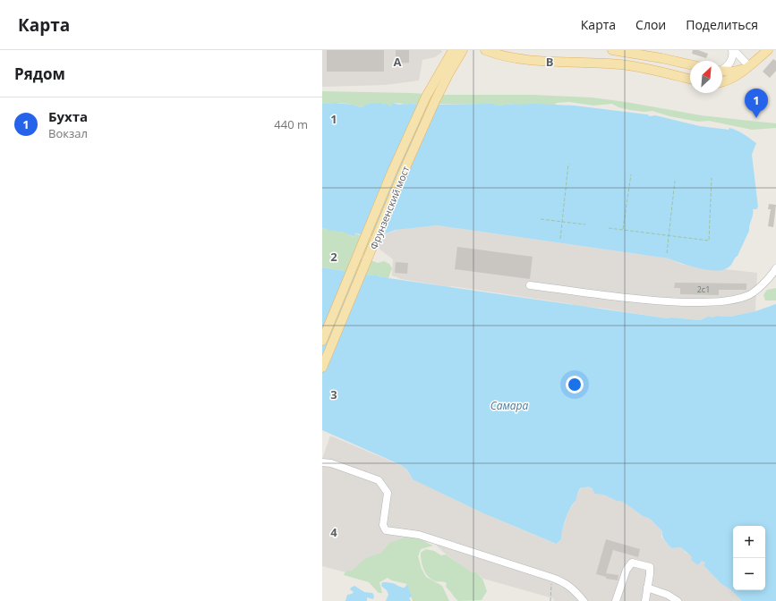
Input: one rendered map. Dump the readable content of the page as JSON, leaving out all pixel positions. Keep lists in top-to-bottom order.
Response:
{
  "streets": {
    "main road": ["Фрунзенский мост"]
  },
  "water": ["Самара"],
  "house_numbers": ["2с1"],
  "north": "top right",
  "page": {
    "header": "Карта",
    "nav": ["Карта", "Слои", "Поделиться"],
    "heading": "Рядом",
    "pins": "1",
    "list": [
      {
        "mark": "1",
        "name": "Бухта",
        "note": "Вокзал",
        "value": "440 m"
      }
    ],
    "map_buttons": ["+", "−"]
  },
  "grid": {
    "columns": ["A", "B"],
    "rows": [
      "1",
      "2",
      "3",
      "4"
    ]
  }
}
